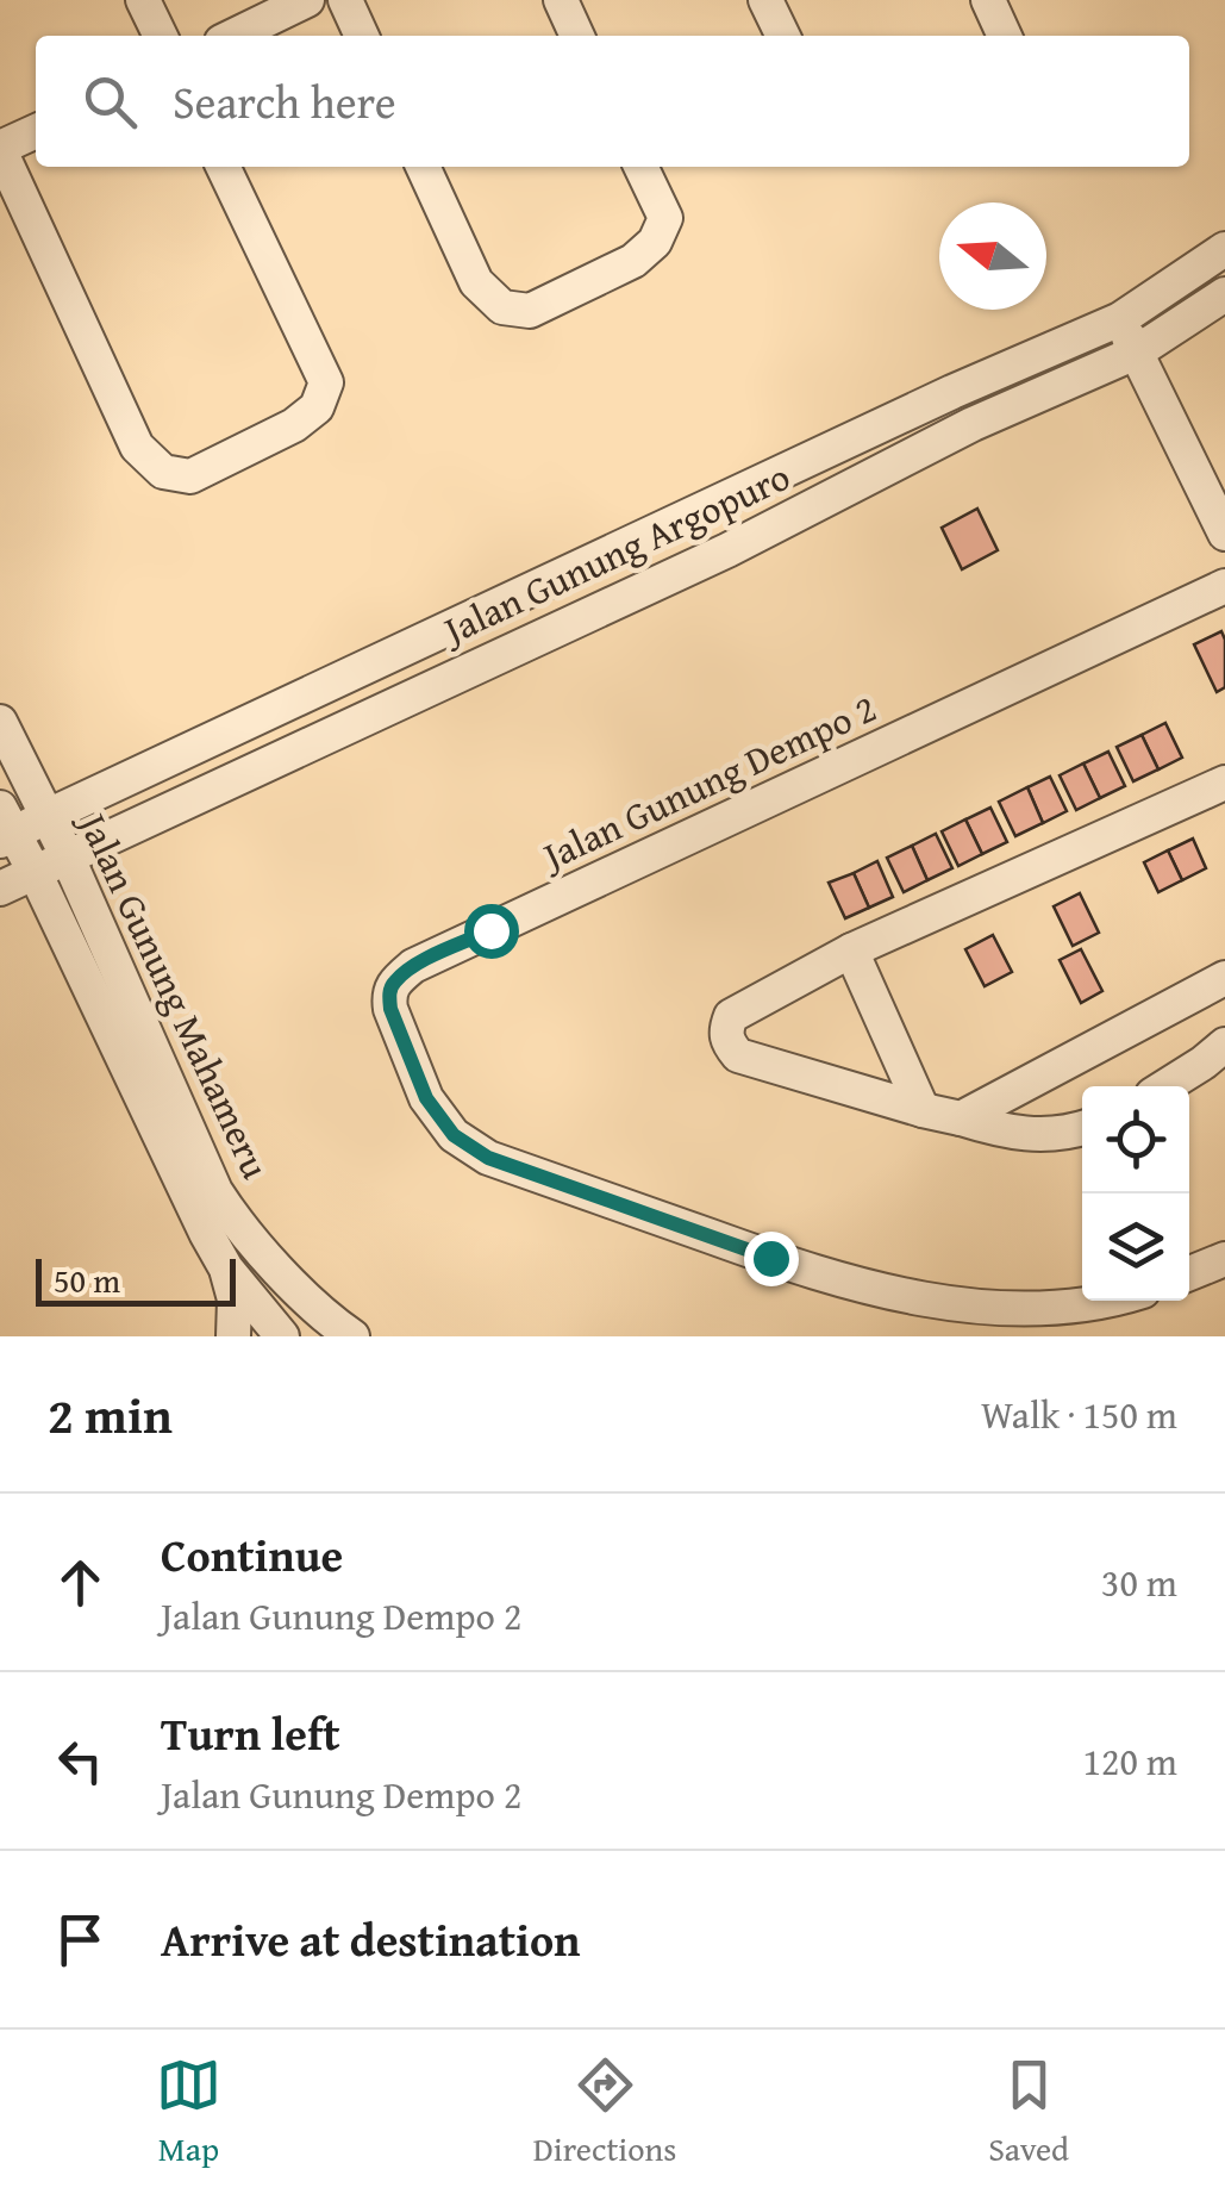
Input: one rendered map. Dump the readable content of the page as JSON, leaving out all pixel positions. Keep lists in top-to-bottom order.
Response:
{
  "streets": {
    "street": ["Jalan Gunung Argopuro", "Jalan Gunung Dempo 2", "Jalan Gunung Mahameru"]
  },
  "crossings": [
    ["Jalan Gunung Argopuro", "Jalan Gunung Mahameru"]
  ],
  "scale_bar": "50 m",
  "north": "left",
  "page": {
    "search": "Search here",
    "scale": "50 m",
    "heading": ["2 min", "Walk · 150 m"],
    "list": [
      ["Continue", "Jalan Gunung Dempo 2", "30 m"],
      ["Turn left", "Jalan Gunung Dempo 2", "120 m"],
      "Arrive at destination"
    ],
    "nav": ["Map", "Directions", "Saved"]
  }
}
